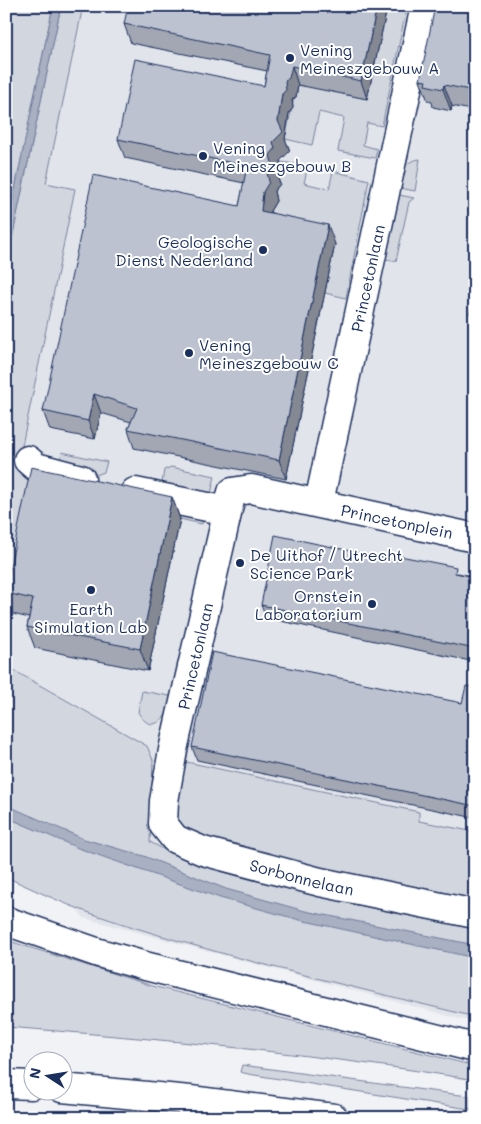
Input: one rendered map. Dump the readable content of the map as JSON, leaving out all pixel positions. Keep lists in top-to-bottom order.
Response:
{
  "streets": {
    "main road": ["Princetonlaan", "Princetonplein", "Sorbonnelaan"]
  },
  "crossings": [
    ["Princetonlaan", "Princetonplein"],
    ["Princetonlaan", "Sorbonnelaan"]
  ],
  "places": [
    "Vening Meineszgebouw A",
    "Vening Meineszgebouw B",
    "Geologische Dienst Nederland",
    "Vening Meineszgebouw C",
    "De Uithof / Utrecht Science Park",
    "Earth Simulation Lab",
    "Ornstein Laboratorium"
  ],
  "north": "left"
}
